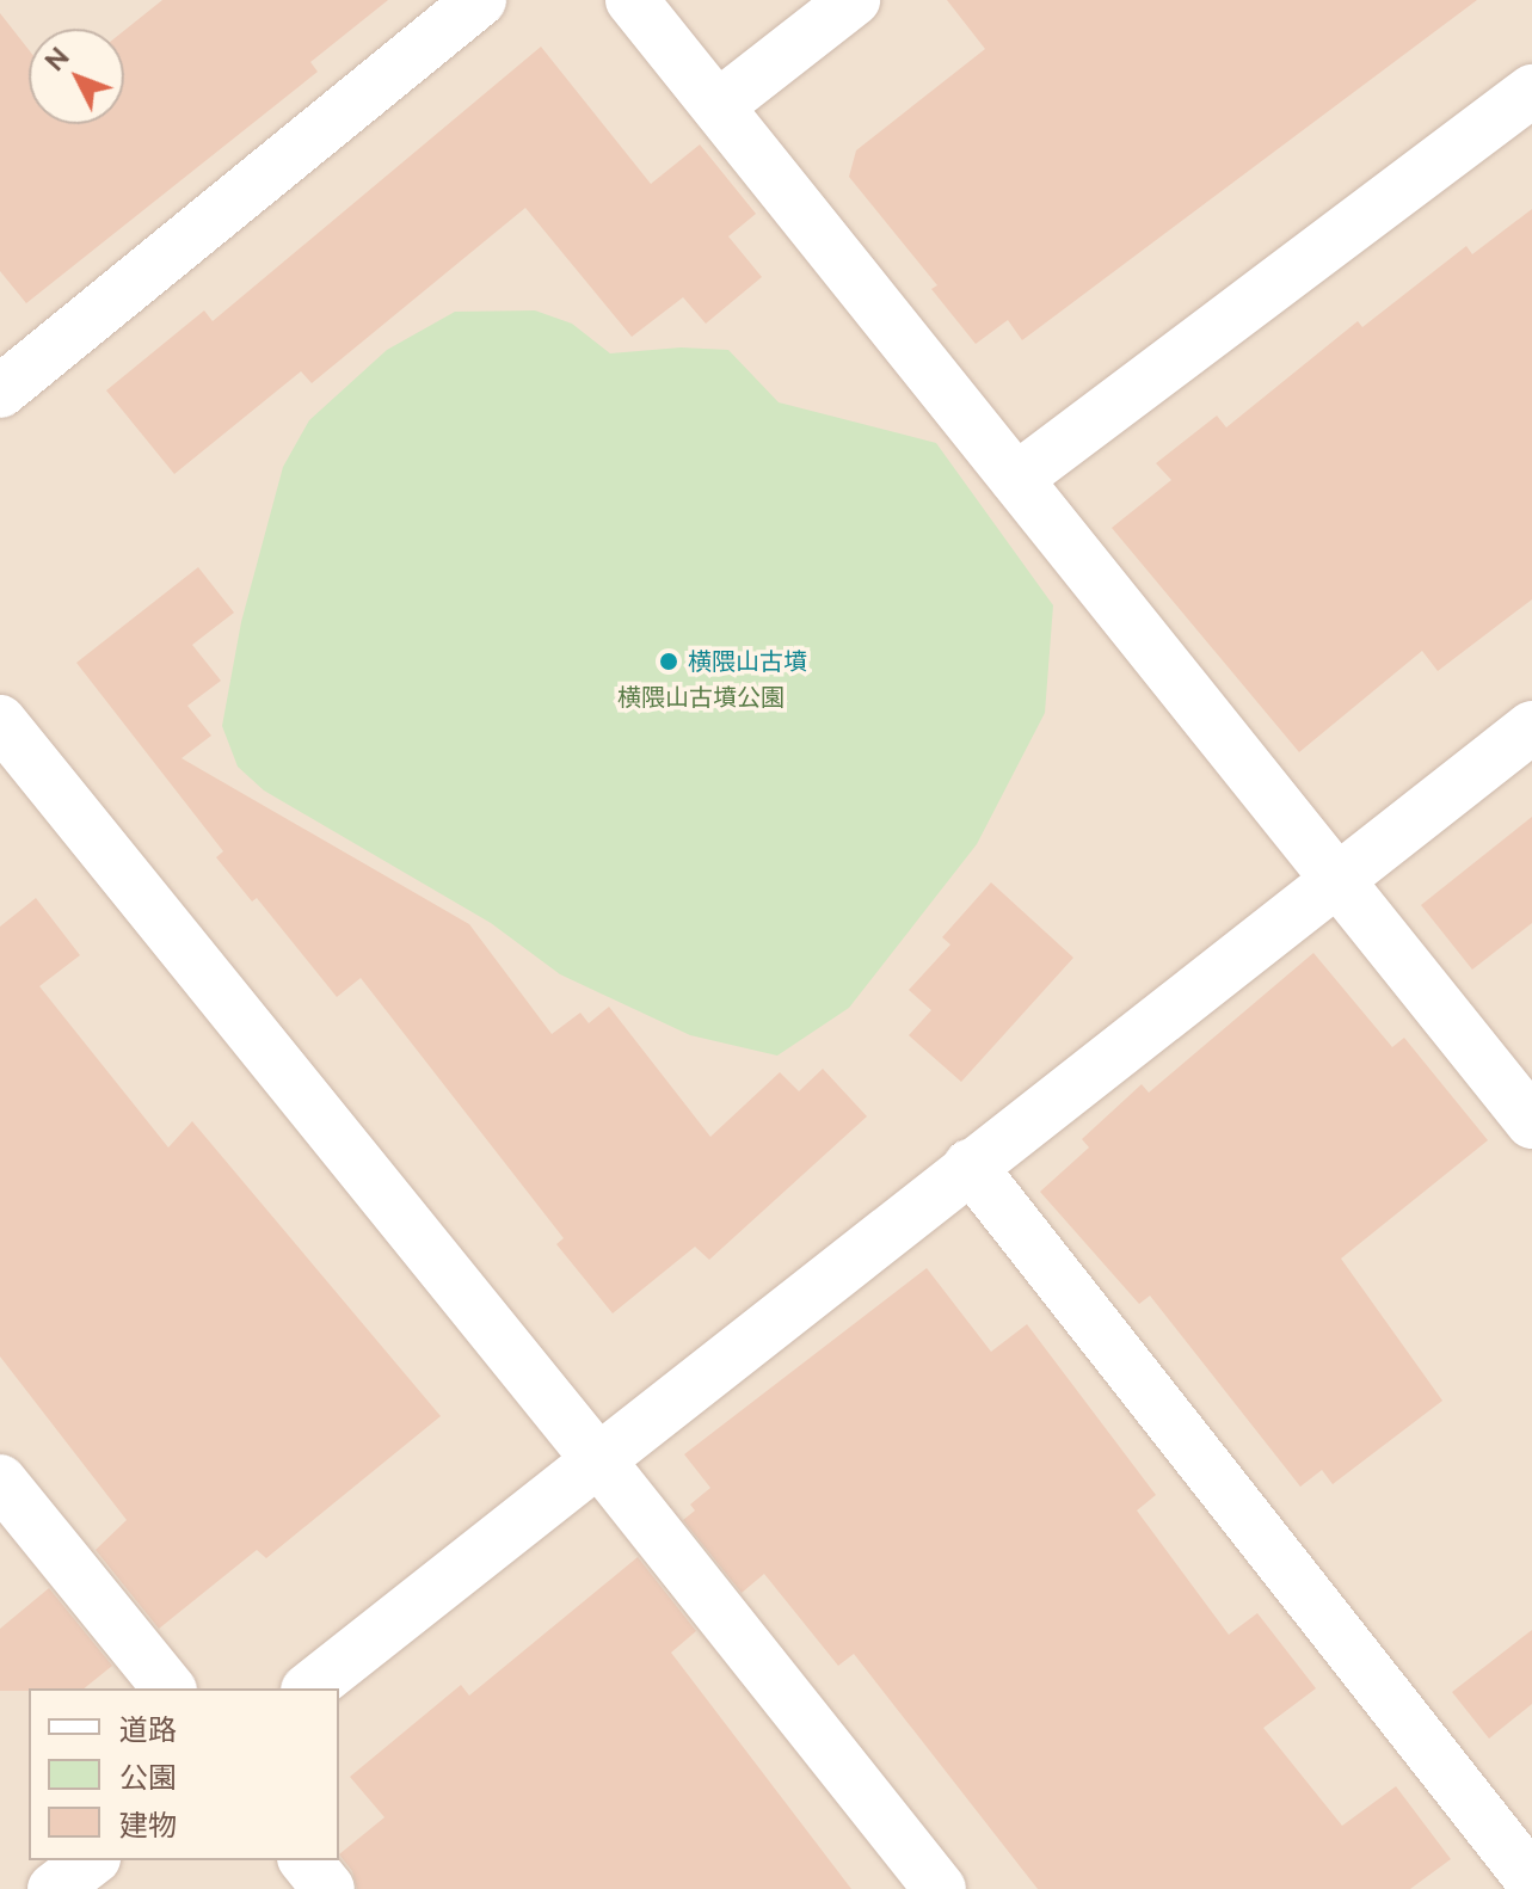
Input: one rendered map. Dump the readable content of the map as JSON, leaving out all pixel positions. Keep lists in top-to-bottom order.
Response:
{
  "parks": ["横隈山古墳公園"],
  "places": ["横隈山古墳"],
  "legend": ["道路", "公園", "建物"],
  "north": "top left"
}
